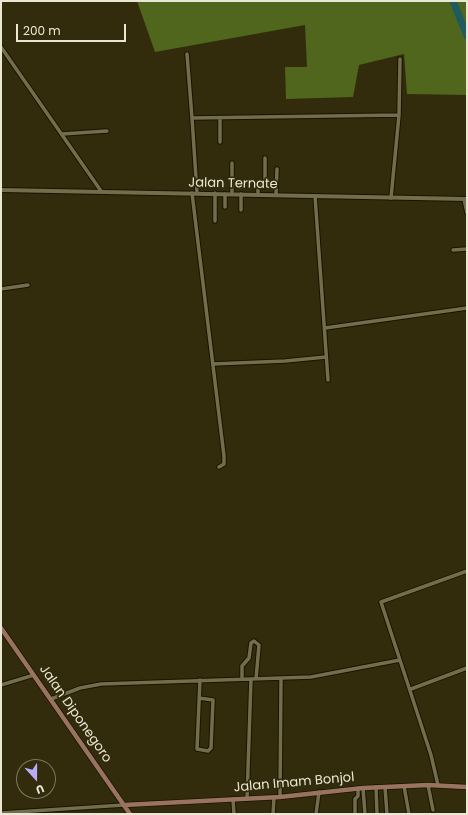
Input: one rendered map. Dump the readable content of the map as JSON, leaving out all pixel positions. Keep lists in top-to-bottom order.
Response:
{
  "streets": {
    "main road": ["Jalan Diponegoro", "Jalan Imam Bonjol"],
    "street": ["Jalan Ternate"]
  },
  "crossings": [
    ["Jalan Diponegoro", "Jalan Imam Bonjol"]
  ],
  "scale_bar": "200 m",
  "north": "bottom"
}
